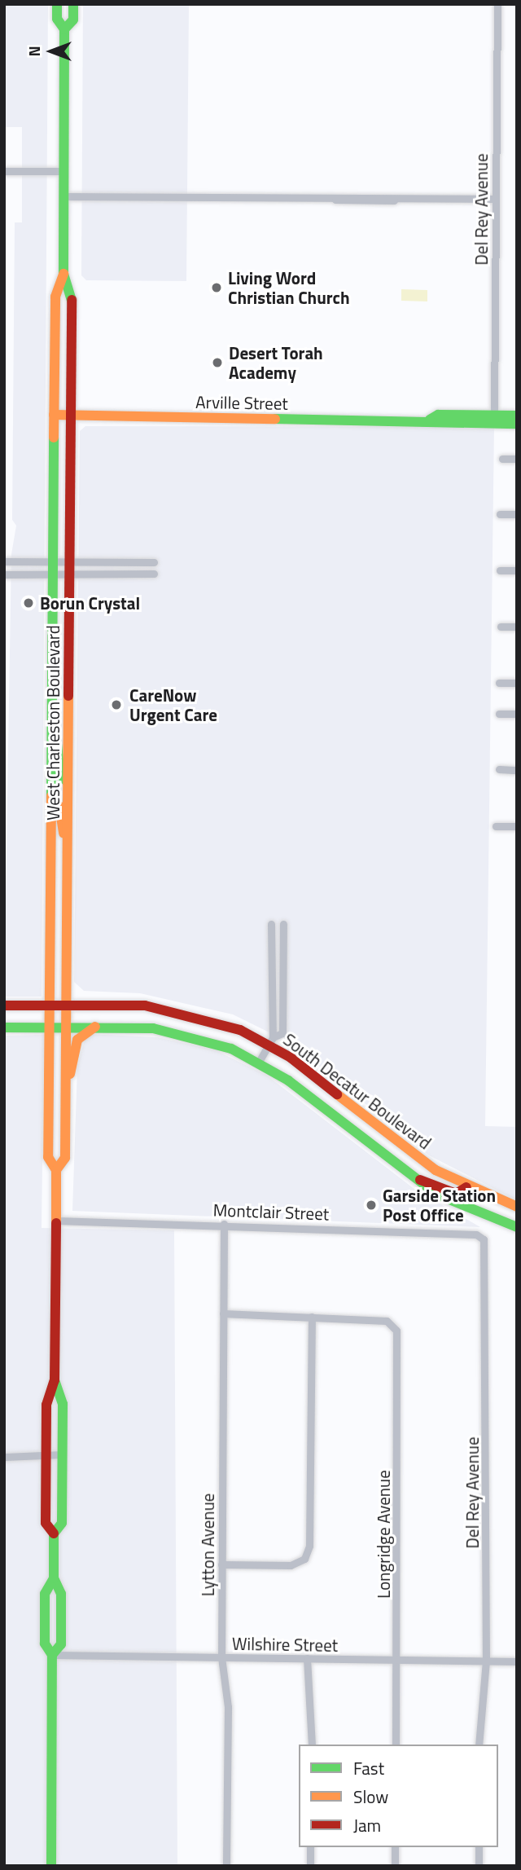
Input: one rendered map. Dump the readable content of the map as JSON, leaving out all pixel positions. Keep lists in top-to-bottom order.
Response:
{
  "streets": {
    "main road": ["Arville Street", "West Charleston Boulevard", "South Decatur Boulevard"],
    "street": [
      "Del Rey Avenue",
      "Montclair Street",
      "Longridge Avenue",
      "Lytton Avenue",
      "Wilshire Street"
    ]
  },
  "crossings": [
    ["Del Rey Avenue", "Arville Street"],
    ["Del Rey Avenue", "Montclair Street"],
    ["Del Rey Avenue", "Wilshire Street"],
    ["Arville Street", "West Charleston Boulevard"],
    ["West Charleston Boulevard", "South Decatur Boulevard"],
    ["West Charleston Boulevard", "Montclair Street"],
    ["West Charleston Boulevard", "Wilshire Street"],
    ["Montclair Street", "Lytton Avenue"],
    ["Longridge Avenue", "Wilshire Street"],
    ["Lytton Avenue", "Wilshire Street"]
  ],
  "places": [
    "Living Word Christian Church",
    "Desert Torah Academy",
    "Borun Crystal",
    "CareNow Urgent Care",
    "Garside Station Post Office"
  ],
  "legend": ["Fast", "Slow", "Jam"],
  "north": "left"
}
